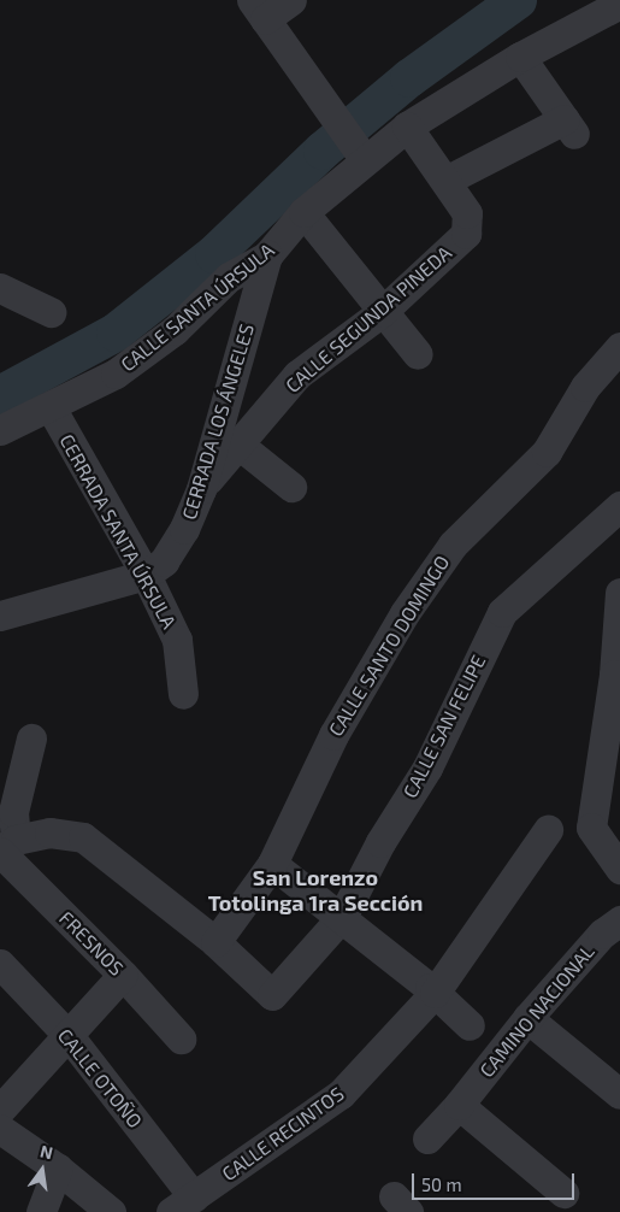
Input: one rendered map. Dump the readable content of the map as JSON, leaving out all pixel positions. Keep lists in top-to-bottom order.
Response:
{
  "streets": {
    "street": [
      "CALLE SANTA ÚRSULA",
      "CALLE SEGUNDA PINEDA",
      "CERRADA LOS ÁNGELES",
      "CERRADA SANTA ÚRSULA",
      "CALLE SANTO DOMINGO",
      "CALLE SAN FELIPE",
      "FRESNOS",
      "CAMINO NACIONAL",
      "CALLE OTOÑO",
      "CALLE RECINTOS"
    ]
  },
  "crossings": [
    ["CALLE SANTA ÚRSULA", "CERRADA LOS ÁNGELES"],
    ["CALLE SANTA ÚRSULA", "CERRADA SANTA ÚRSULA"],
    ["CALLE SEGUNDA PINEDA", "CERRADA LOS ÁNGELES"],
    ["CERRADA LOS ÁNGELES", "CERRADA SANTA ÚRSULA"],
    ["CALLE SANTO DOMINGO", "CALLE SAN FELIPE"],
    ["CALLE OTOÑO", "CALLE RECINTOS"]
  ],
  "districts": ["San Lorenzo Totolinga 1ra Sección"],
  "scale_bar": "50 m",
  "north": "top"
}
